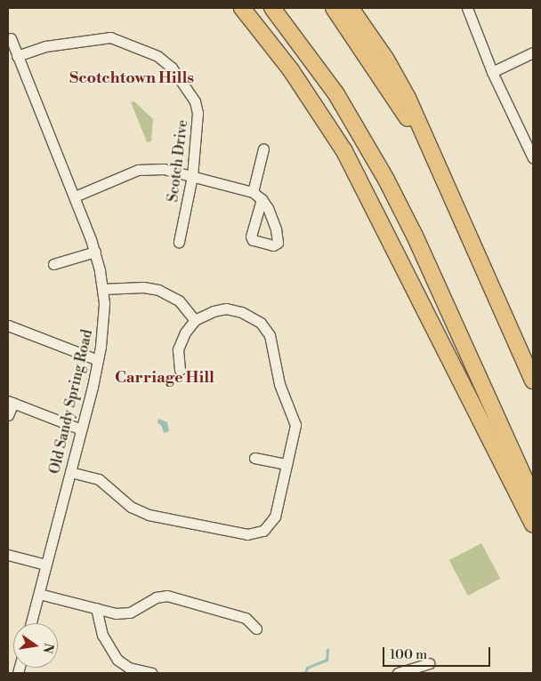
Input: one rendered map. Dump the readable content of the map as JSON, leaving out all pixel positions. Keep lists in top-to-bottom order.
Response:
{
  "streets": {
    "street": ["Scotch Drive", "Old Sandy Spring Road"]
  },
  "crossings": [
    ["Scotch Drive", "Old Sandy Spring Road"]
  ],
  "districts": ["Scotchtown Hills", "Carriage Hill"],
  "scale_bar": "100 m",
  "north": "right"
}
